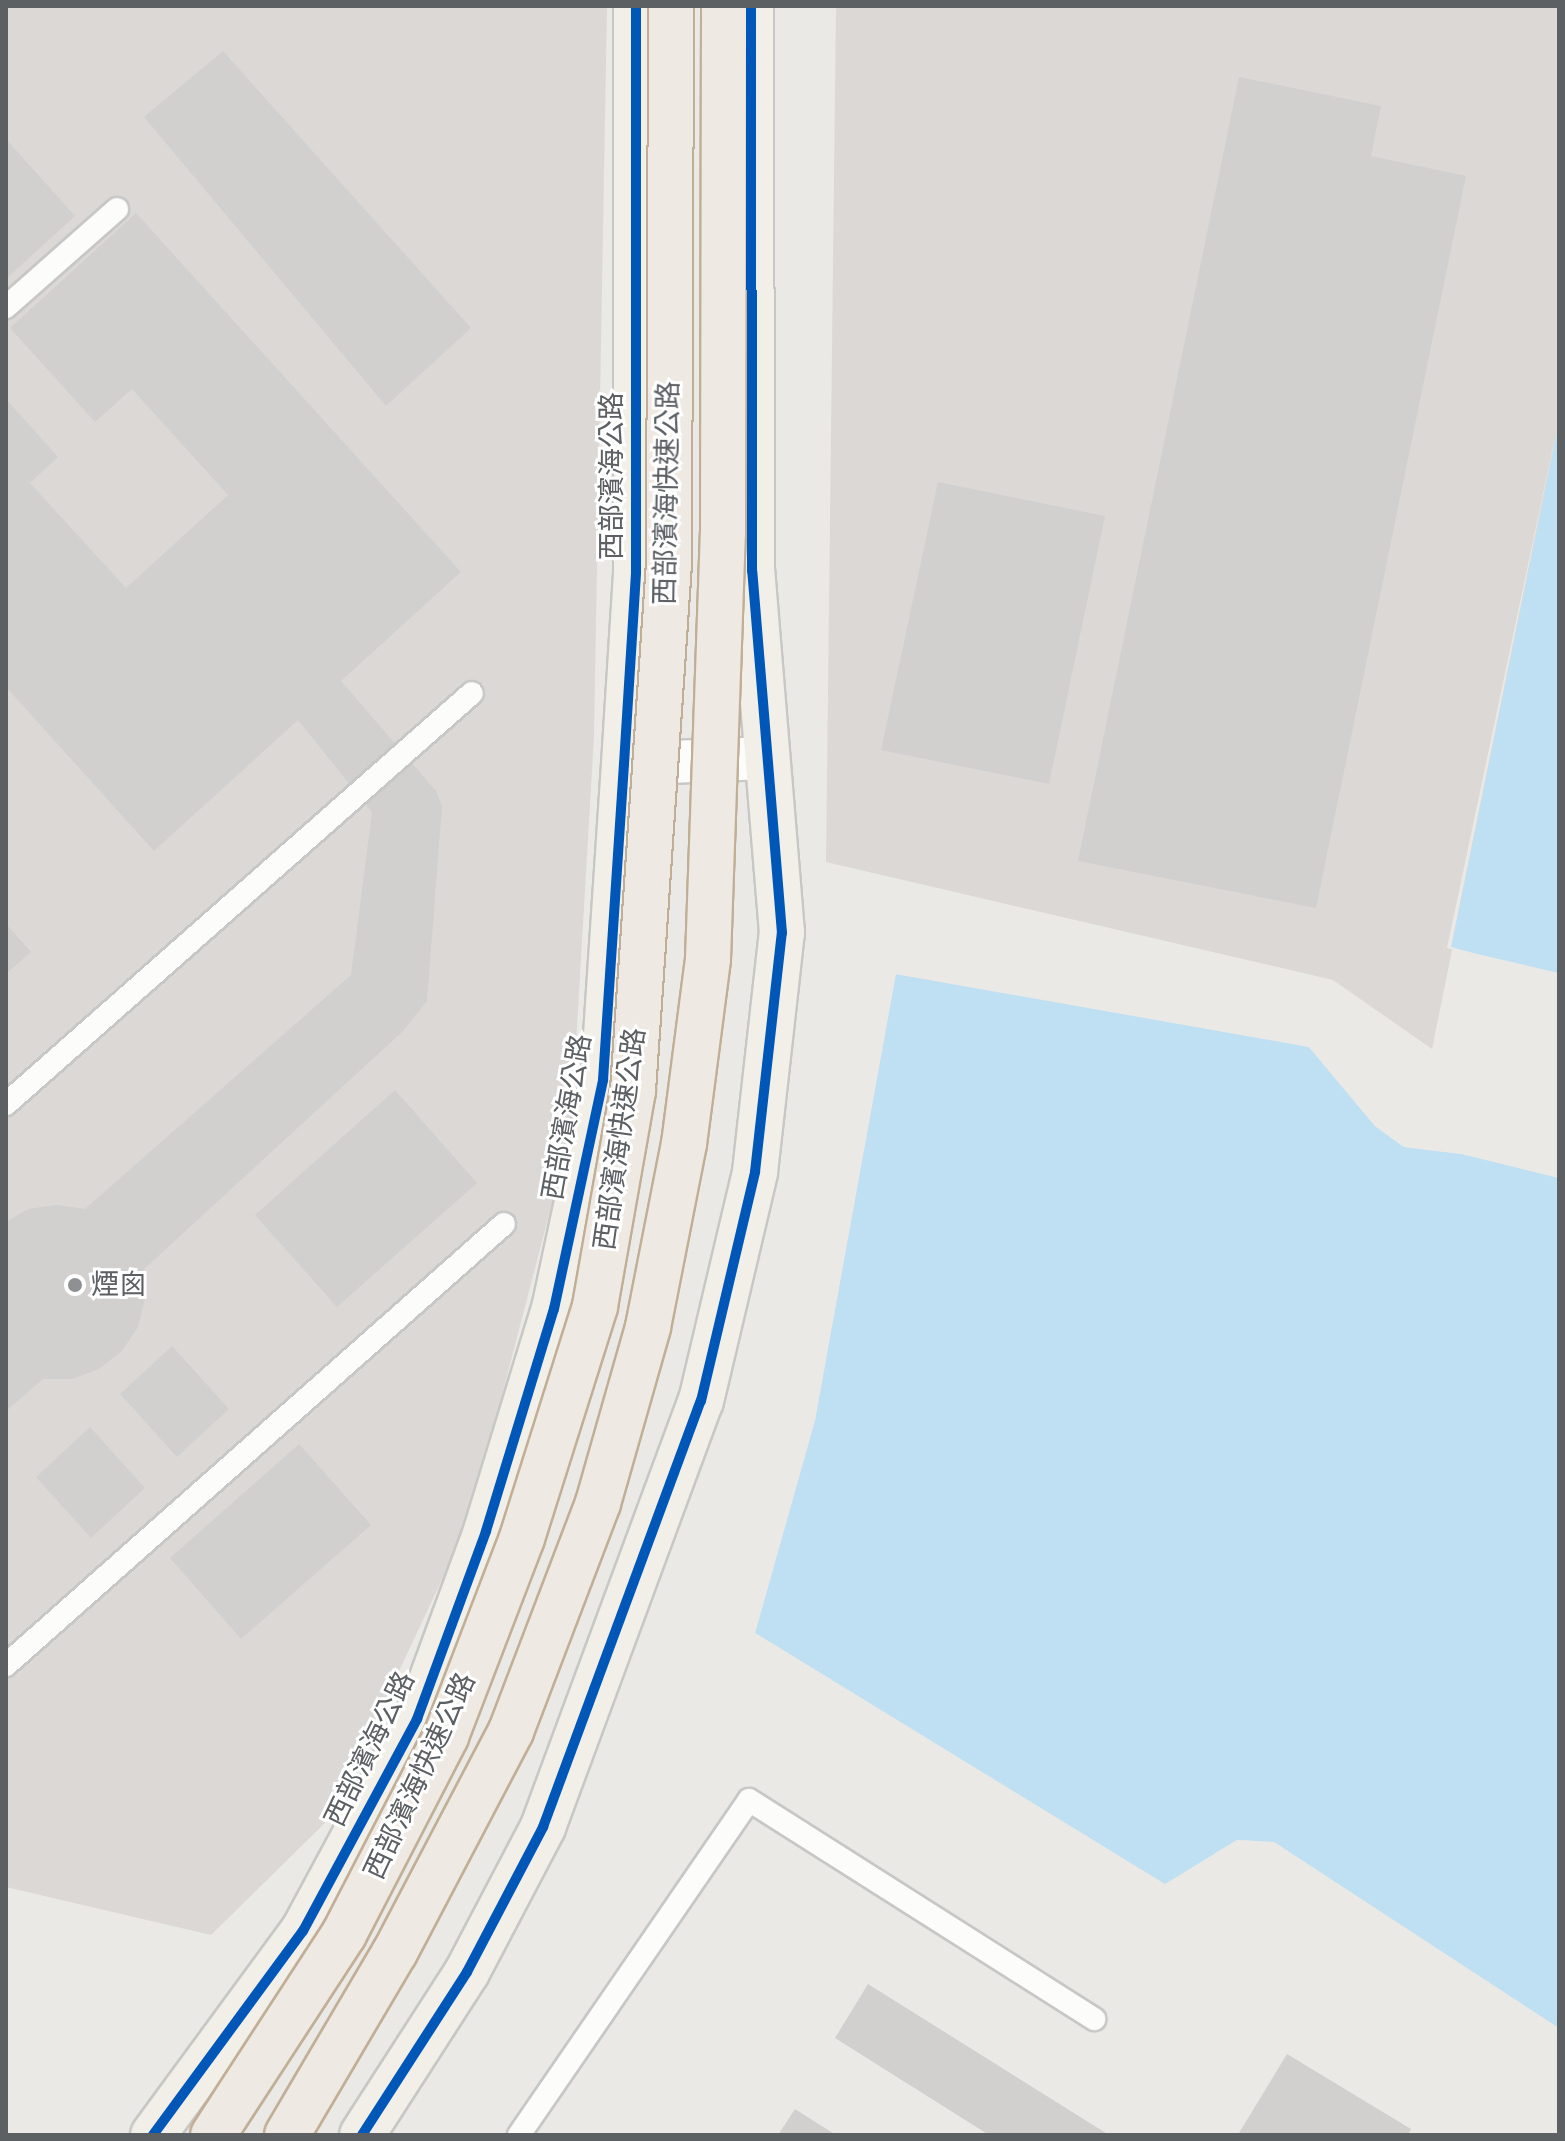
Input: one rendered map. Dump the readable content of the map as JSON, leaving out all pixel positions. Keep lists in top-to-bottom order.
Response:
{
  "streets": {
    "highway": ["西部濱海快速公路"],
    "main road": ["西部濱海公路"]
  },
  "places": ["煙囪"]
}
